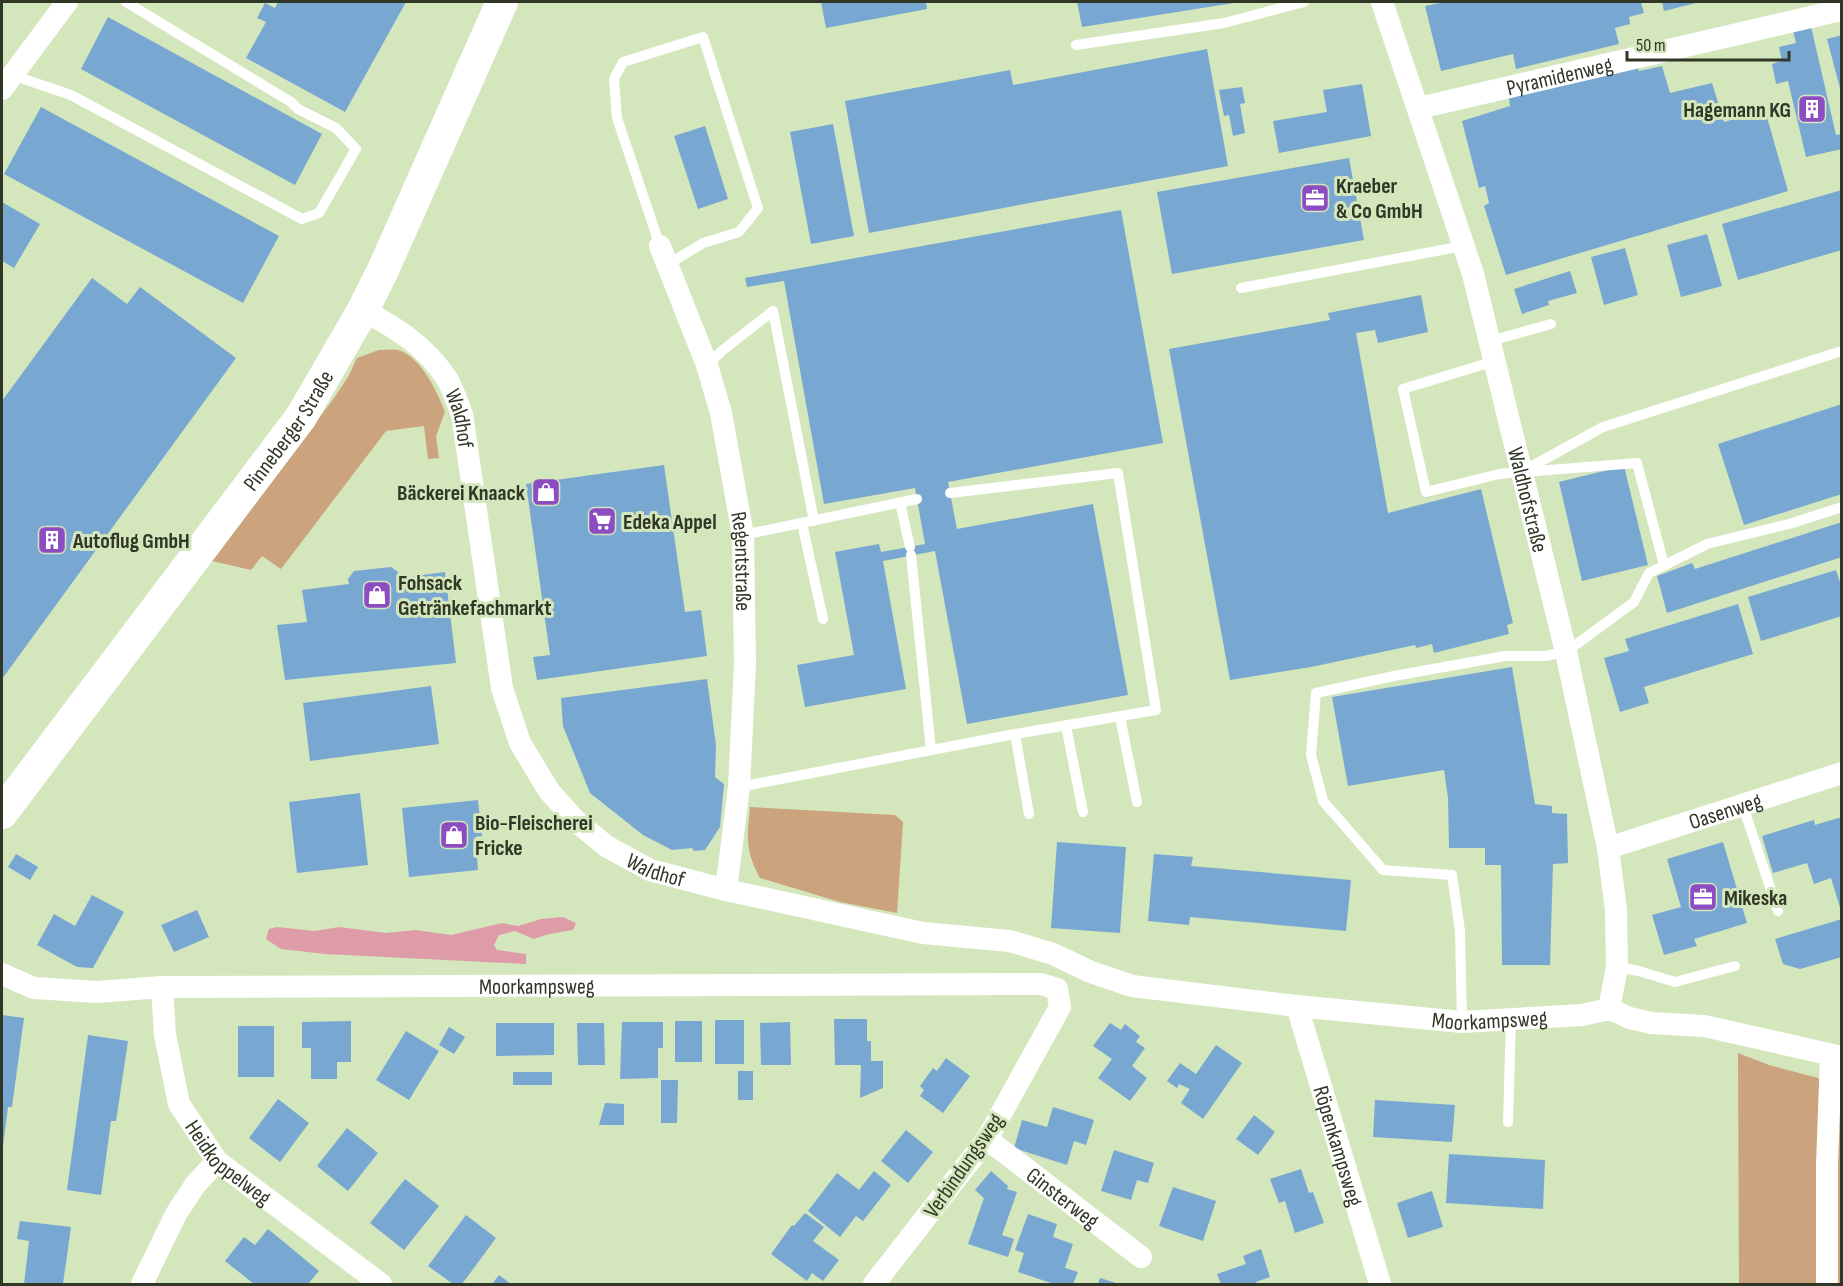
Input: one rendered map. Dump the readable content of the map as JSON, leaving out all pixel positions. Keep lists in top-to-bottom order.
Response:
{
  "streets": {
    "main road": ["Pinneberger Straße"],
    "street": [
      "Pyramidenweg",
      "Waldhof",
      "Waldhofstraße",
      "Regentstraße",
      "Oasenweg",
      "Moorkampsweg",
      "Röpenkampsweg",
      "Heidkoppelweg",
      "Verbindungsweg",
      "Ginsterweg"
    ]
  },
  "crossings": [
    ["Pyramidenweg", "Waldhofstraße"],
    ["Waldhof", "Pinneberger Straße"],
    ["Waldhof", "Regentstraße"],
    ["Waldhof", "Moorkampsweg"],
    ["Waldhofstraße", "Oasenweg"],
    ["Waldhofstraße", "Moorkampsweg"],
    ["Moorkampsweg", "Röpenkampsweg"],
    ["Moorkampsweg", "Heidkoppelweg"],
    ["Moorkampsweg", "Verbindungsweg"],
    ["Verbindungsweg", "Ginsterweg"]
  ],
  "places": {
    "building": ["Hagemann KG", "Autoflug GmbH"],
    "office": ["Kraeber & Co GmbH", "Mikeska"],
    "shop": ["Bäckerei Knaack", "Fohsack Getränkefachmarkt", "Bio-Fleischerei Fricke"],
    "supermarket": ["Edeka Appel"]
  },
  "scale_bar": "50 m"
}
